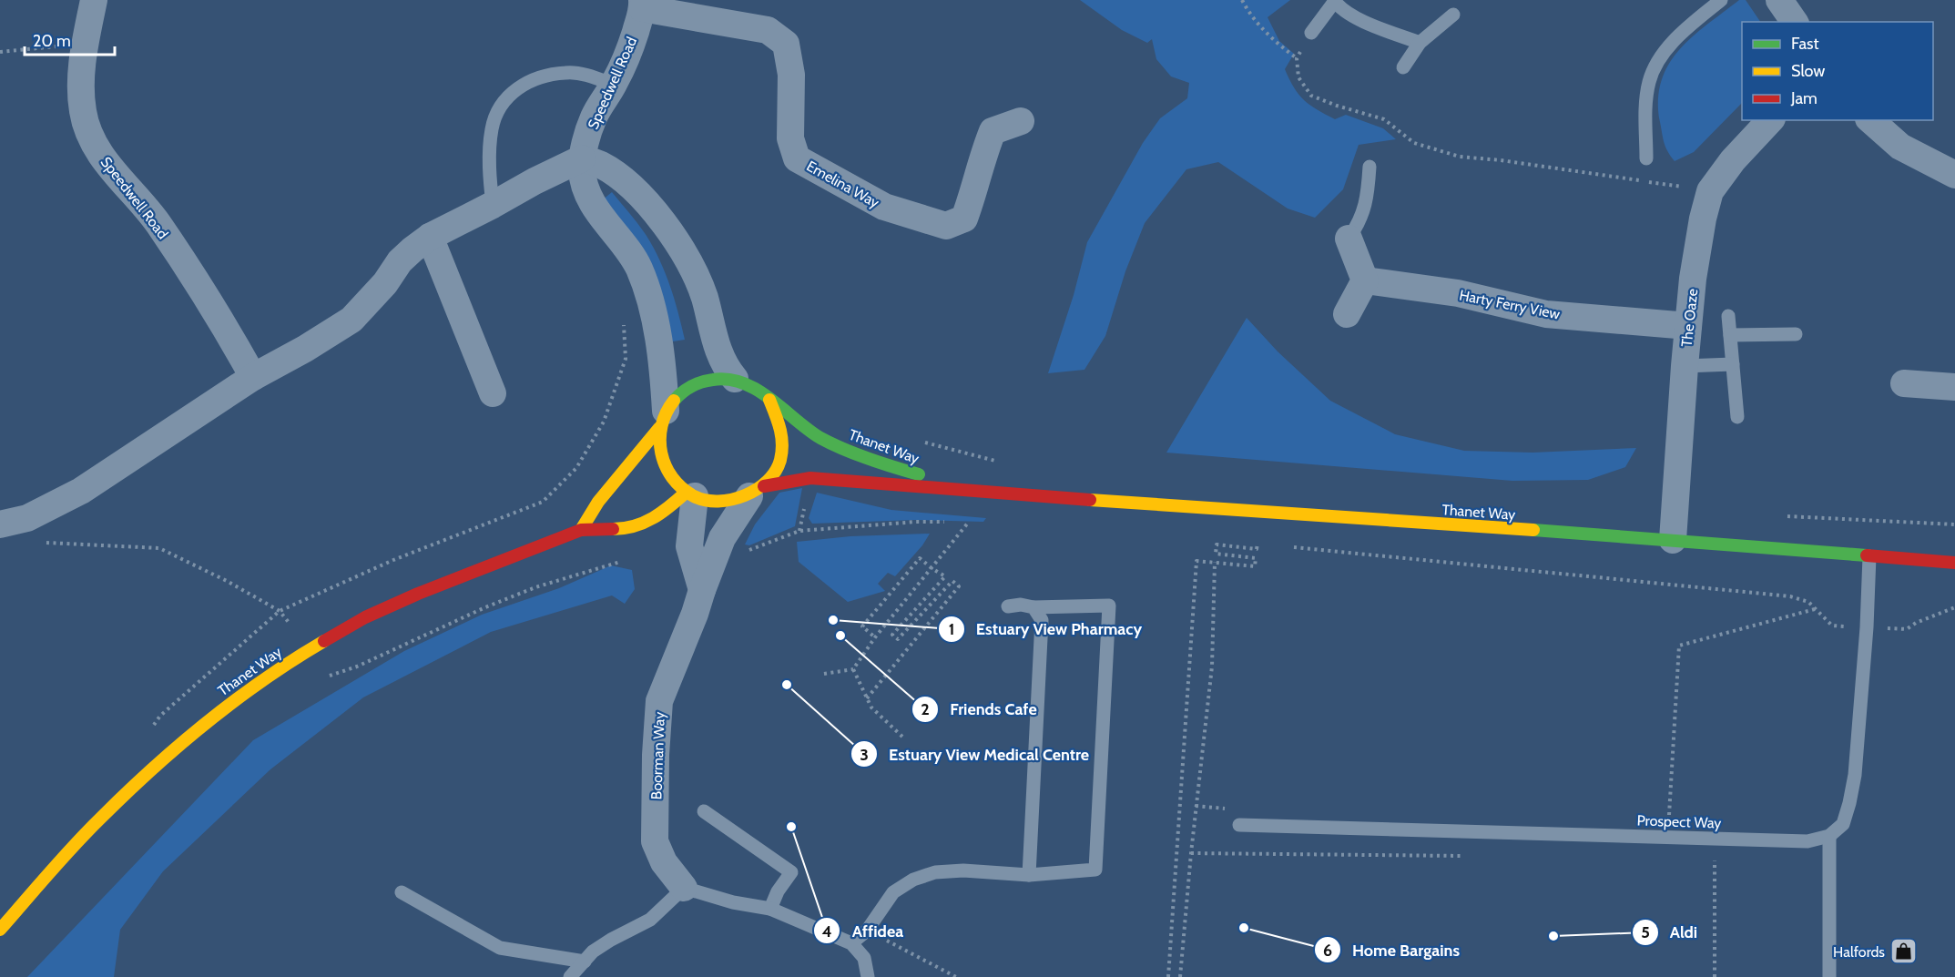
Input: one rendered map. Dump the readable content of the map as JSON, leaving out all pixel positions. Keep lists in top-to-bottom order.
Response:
{
  "streets": {
    "main road": ["Thanet Way"],
    "street": [
      "Speedwell Road",
      "Emelina Way",
      "Harty Ferry View",
      "The Oaze",
      "Boorman Way"
    ],
    "lane": ["Prospect Way"]
  },
  "crossings": [
    ["Speedwell Road", "Emelina Way"],
    ["Harty Ferry View", "The Oaze"],
    ["The Oaze", "Thanet Way"],
    ["Thanet Way", "Boorman Way"]
  ],
  "places": {
    "other": [
      "Estuary View Pharmacy",
      "Friends Cafe",
      "Estuary View Medical Centre",
      "Affidea",
      "Home Bargains",
      "Aldi"
    ],
    "shop": ["Halfords"]
  },
  "legend": ["Fast", "Slow", "Jam"],
  "scale_bar": "20 m"
}
